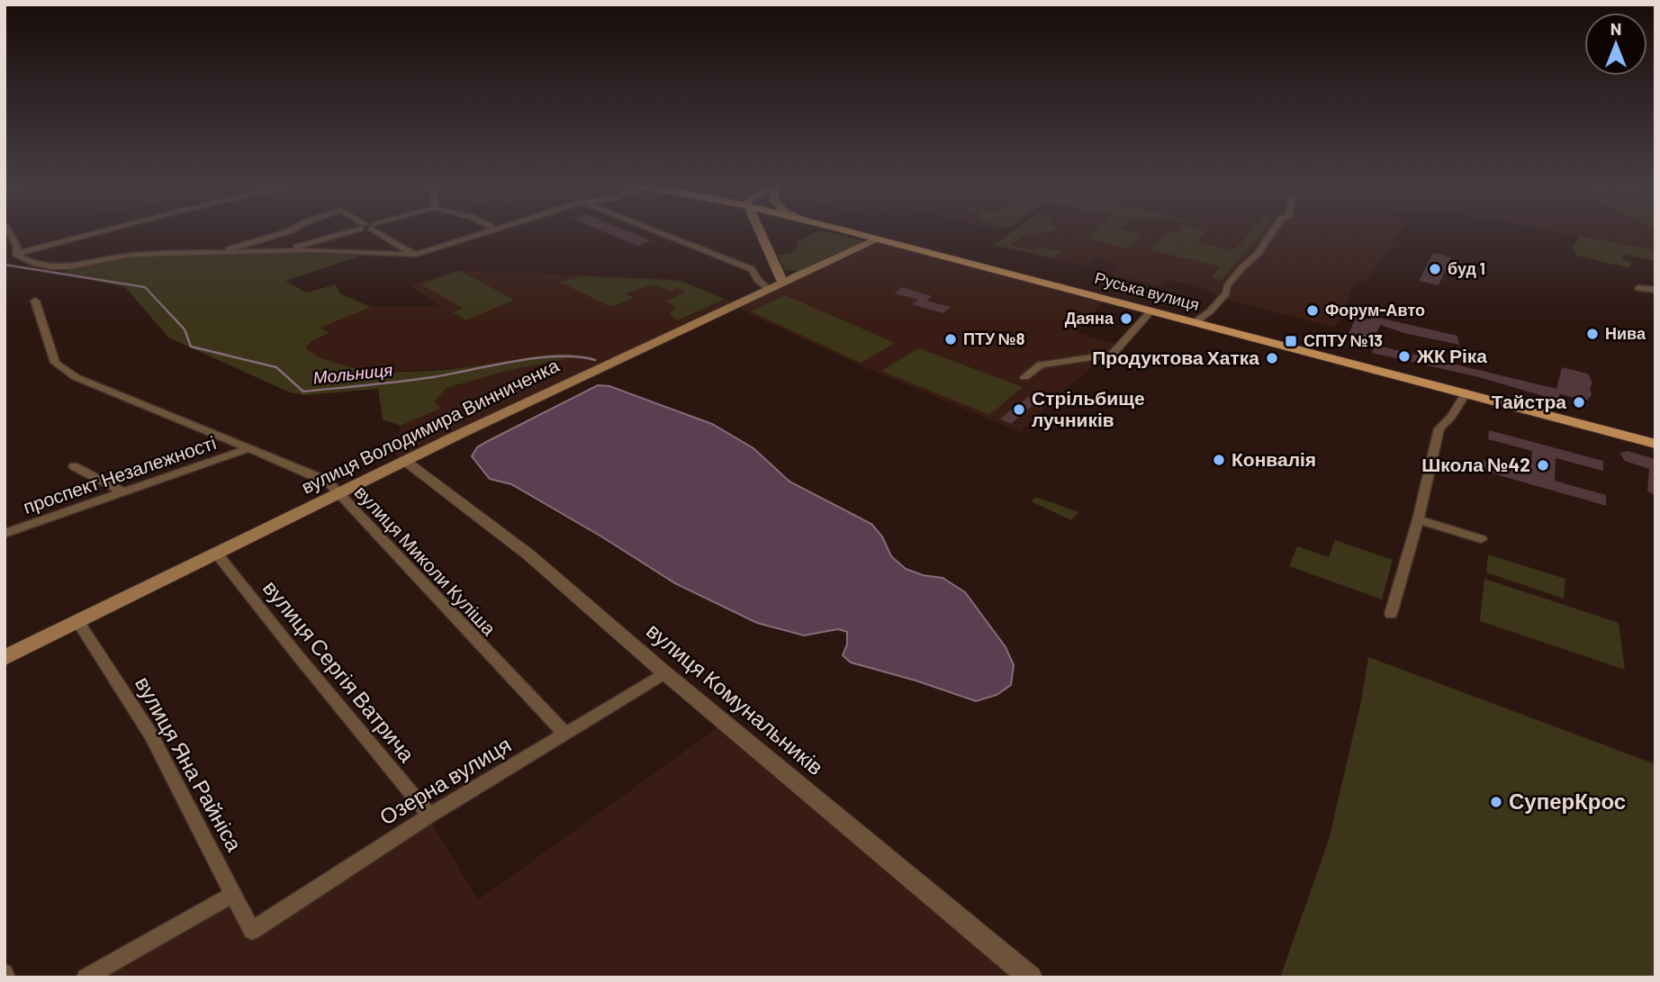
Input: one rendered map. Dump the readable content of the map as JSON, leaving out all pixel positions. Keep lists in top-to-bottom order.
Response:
{
  "streets": {
    "main road": ["Руська вулиця", "вулиця Володимира Винниченка"],
    "street": [
      "проспект Незалежності",
      "вулиця Миколи Куліша",
      "вулиця Сергія Ватрича",
      "вулиця Комунальників",
      "вулиця Яна Райніса",
      "Озерна вулиця"
    ]
  },
  "crossings": [
    ["Руська вулиця", "вулиця Володимира Винниченка"],
    ["вулиця Володимира Винниченка", "вулиця Миколи Куліша"],
    ["вулиця Володимира Винниченка", "вулиця Сергія Ватрича"],
    ["вулиця Володимира Винниченка", "вулиця Комунальників"],
    ["вулиця Володимира Винниченка", "вулиця Яна Райніса"],
    ["проспект Незалежності", "вулиця Миколи Куліша"],
    ["вулиця Миколи Куліша", "Озерна вулиця"],
    ["вулиця Сергія Ватрича", "Озерна вулиця"],
    ["вулиця Комунальників", "Озерна вулиця"],
    ["вулиця Яна Райніса", "Озерна вулиця"]
  ],
  "water": ["Мольниця"],
  "places": {
    "other": [
      "буд 1",
      "Форум-Авто",
      "Даяна",
      "Нива",
      "ПТУ №8",
      "ЖК Ріка",
      "Продуктова Хатка",
      "Тайстра",
      "Стрільбище лучників",
      "Конвалія",
      "Школа №42",
      "СуперКрос"
    ],
    "transit": ["СПТУ №13"]
  },
  "north": "top"
}
